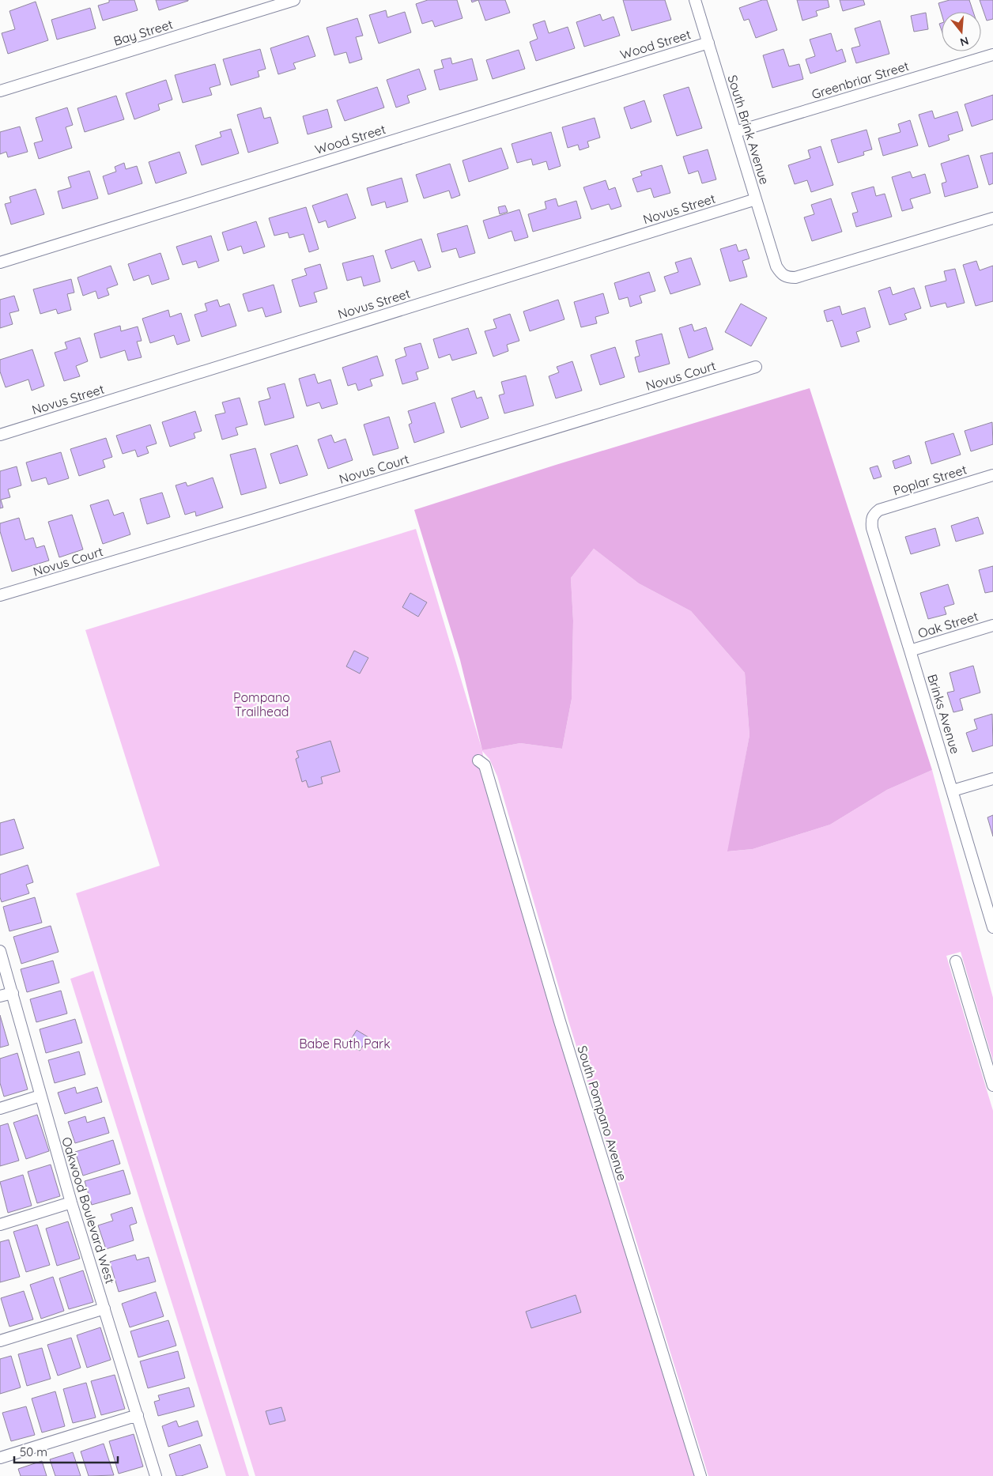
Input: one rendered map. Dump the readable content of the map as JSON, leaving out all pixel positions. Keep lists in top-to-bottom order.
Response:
{
  "streets": {
    "street": [
      "Bay Street",
      "Wood Street",
      "Greenbriar Street",
      "South Brink Avenue",
      "Novus Street",
      "Novus Court",
      "Poplar Street",
      "Oak Street",
      "Brinks Avenue",
      "South Pompano Avenue",
      "Oakwood Boulevard West"
    ]
  },
  "crossings": [
    ["Wood Street", "South Brink Avenue"],
    ["Greenbriar Street", "South Brink Avenue"],
    ["South Brink Avenue", "Novus Street"],
    ["Poplar Street", "Brinks Avenue"],
    ["Oak Street", "Brinks Avenue"]
  ],
  "parks": ["Pompano Trailhead", "Babe Ruth Park"],
  "scale_bar": "50 m",
  "north": "bottom"
}
